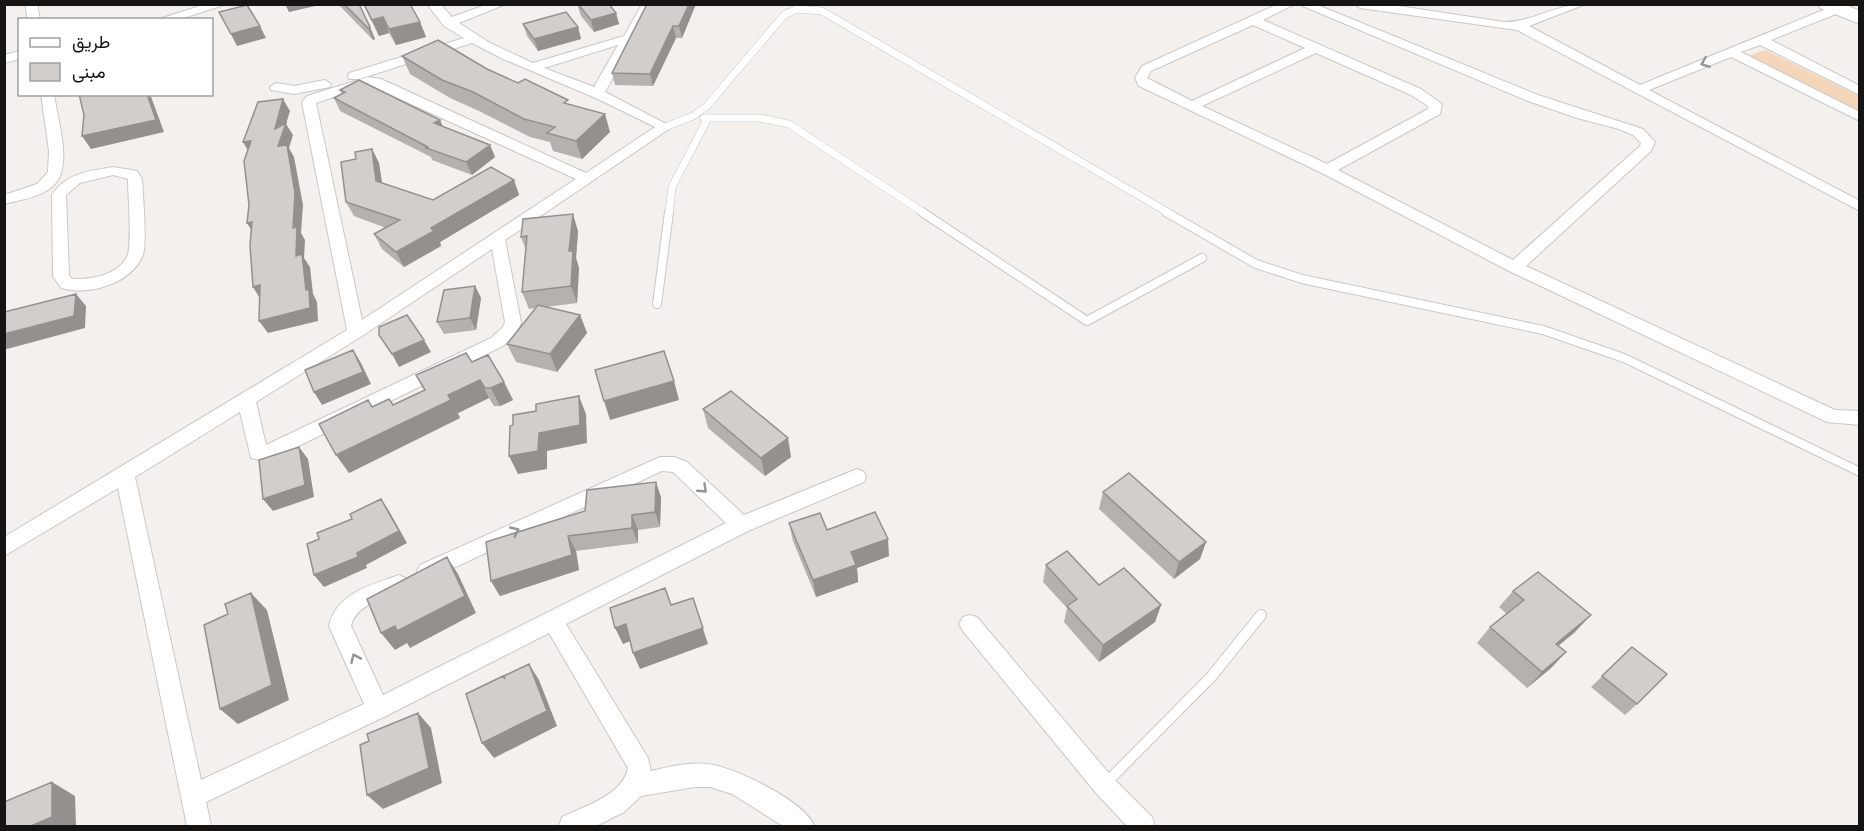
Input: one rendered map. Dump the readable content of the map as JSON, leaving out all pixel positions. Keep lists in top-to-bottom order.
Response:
{
  "legend": ["طريق", "مبنى"]
}
